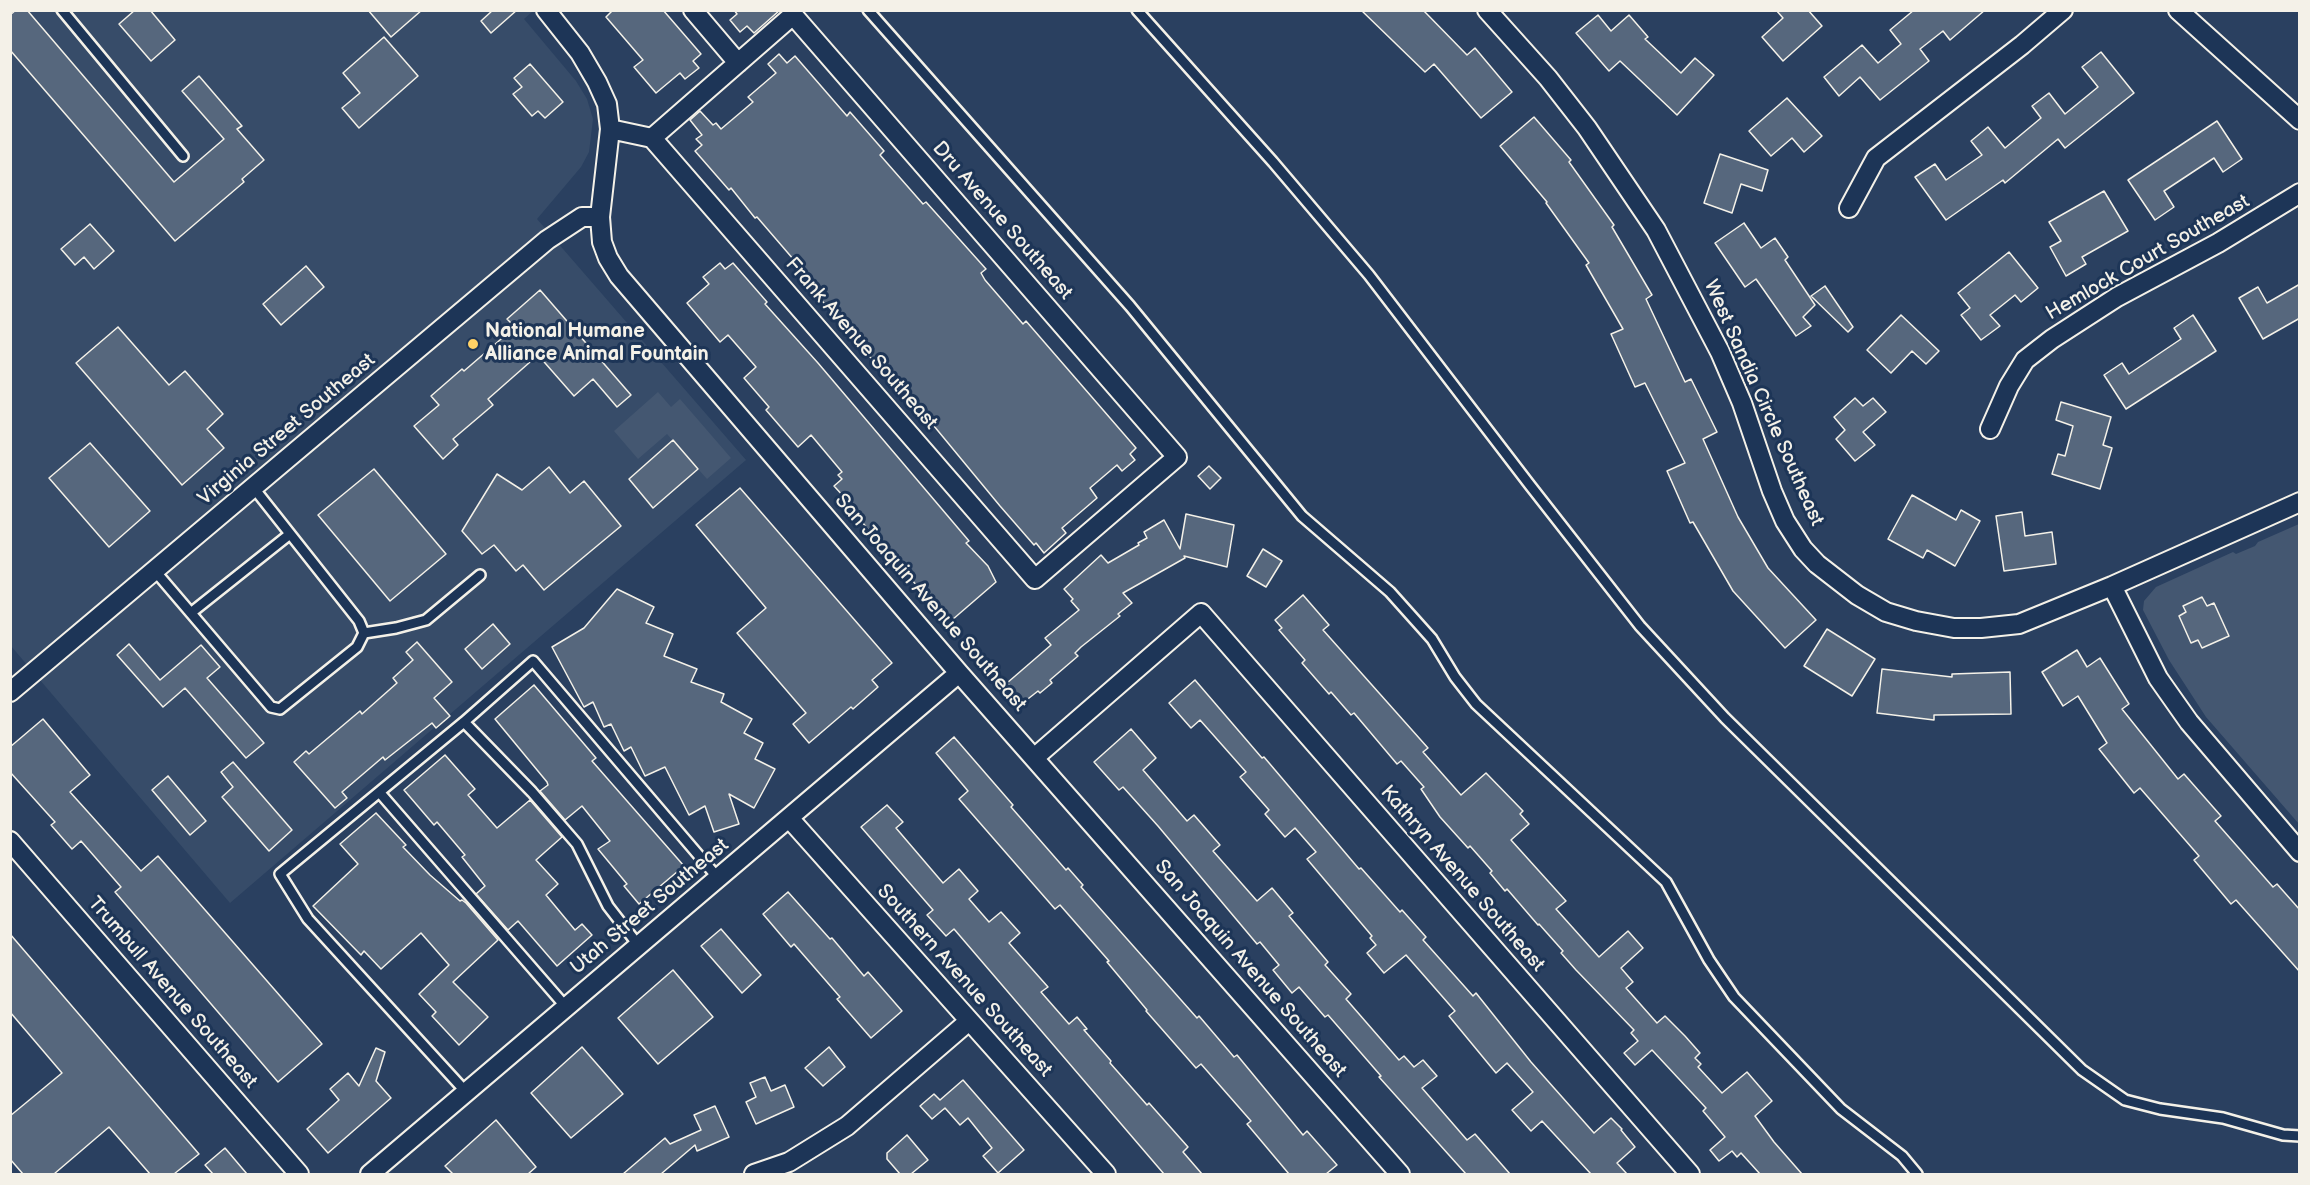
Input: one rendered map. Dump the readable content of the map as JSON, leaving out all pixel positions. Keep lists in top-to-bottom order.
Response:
{
  "streets": {
    "street": [
      "Dru Avenue Southeast",
      "Hemlock Court Southeast",
      "Frank Avenue Southeast",
      "West Sandia Circle Southeast",
      "Virginia Street Southeast",
      "San Joaquin Avenue Southeast",
      "Kathryn Avenue Southeast",
      "Utah Street Southeast",
      "Southern Avenue Southeast",
      "Trumbull Avenue Southeast"
    ]
  },
  "crossings": [
    ["Dru Avenue Southeast", "Frank Avenue Southeast"],
    ["Virginia Street Southeast", "San Joaquin Avenue Southeast"],
    ["San Joaquin Avenue Southeast", "Kathryn Avenue Southeast"],
    ["San Joaquin Avenue Southeast", "Utah Street Southeast"],
    ["Utah Street Southeast", "Southern Avenue Southeast"]
  ],
  "places": ["National Humane Alliance Animal Fountain"]
}
